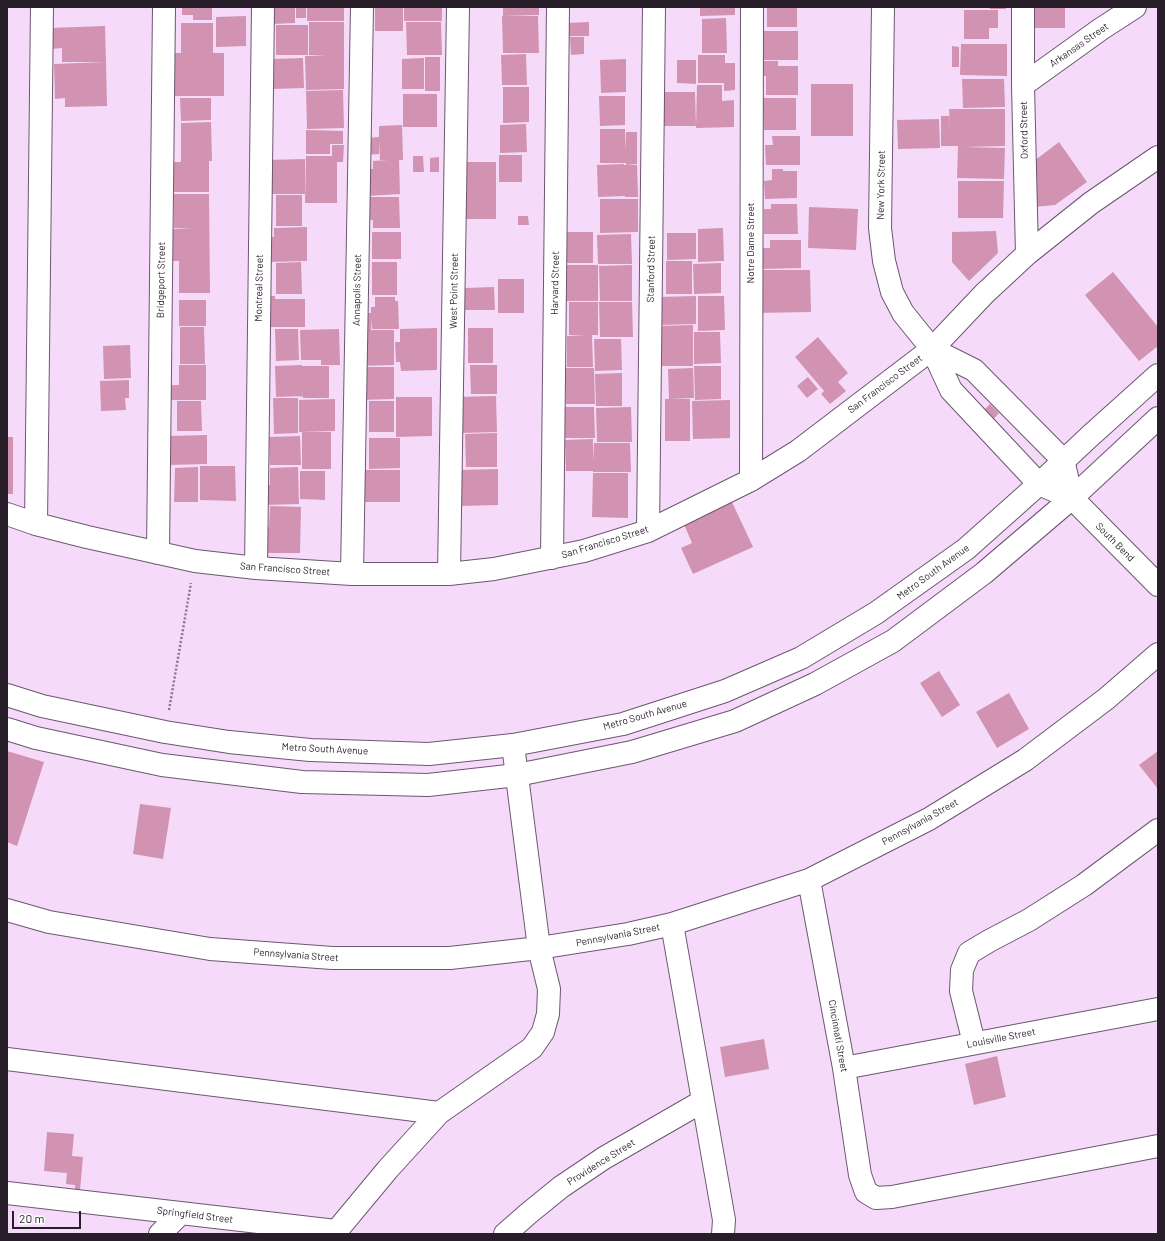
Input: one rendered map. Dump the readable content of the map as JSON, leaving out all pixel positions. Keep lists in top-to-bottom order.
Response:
{
  "streets": {
    "street": [
      "Arkansas Street",
      "Oxford Street",
      "New York Street",
      "Notre Dame Street",
      "Stanford Street",
      "Bridgeport Street",
      "Harvard Street",
      "Montreal Street",
      "Annapolis Street",
      "West Point Street",
      "San Francisco Street",
      "South Bend",
      "Metro South Avenue",
      "Pennsylvania Street",
      "Cincinnati Street",
      "Louisville Street",
      "Providence Street",
      "Springfield Street"
    ]
  },
  "crossings": [
    ["Arkansas Street", "Oxford Street"],
    ["Oxford Street", "San Francisco Street"],
    ["New York Street", "San Francisco Street"],
    ["Notre Dame Street", "San Francisco Street"],
    ["Stanford Street", "San Francisco Street"],
    ["Bridgeport Street", "San Francisco Street"],
    ["Harvard Street", "San Francisco Street"],
    ["Montreal Street", "San Francisco Street"],
    ["Annapolis Street", "San Francisco Street"],
    ["West Point Street", "San Francisco Street"],
    ["Pennsylvania Street", "Cincinnati Street"],
    ["Cincinnati Street", "Louisville Street"]
  ],
  "scale_bar": "20 m"
}
